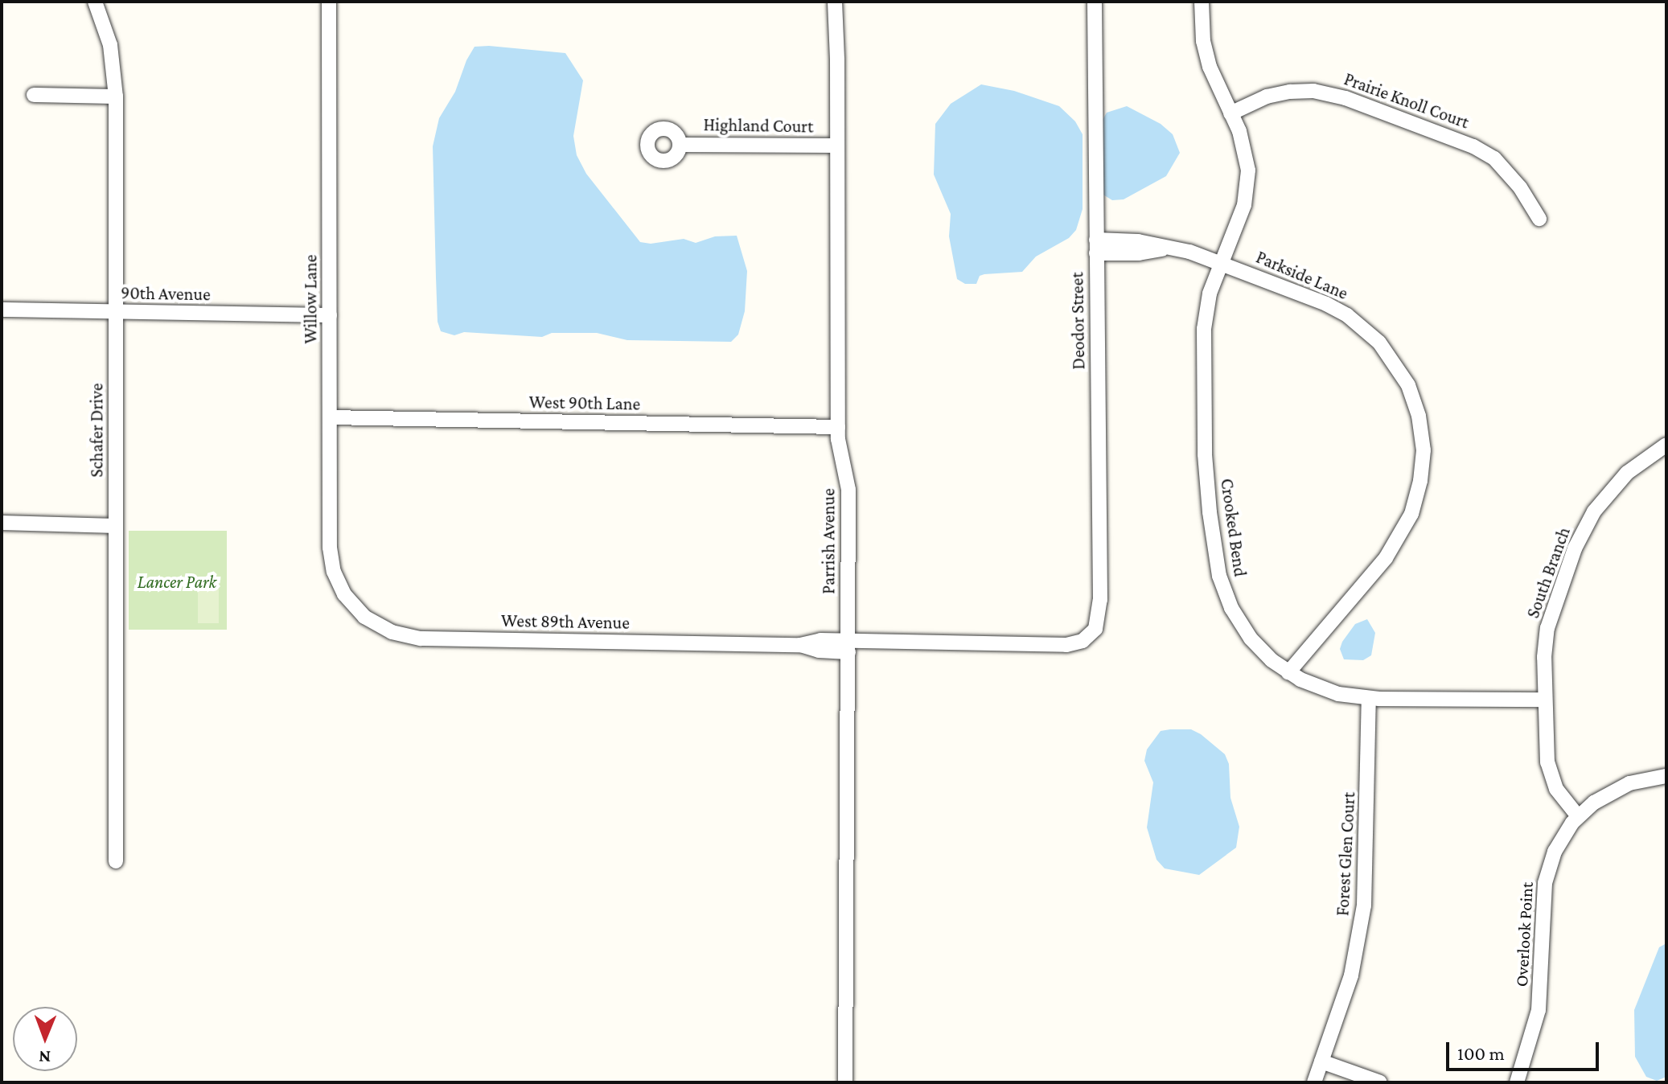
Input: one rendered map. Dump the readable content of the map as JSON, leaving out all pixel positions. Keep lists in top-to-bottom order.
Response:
{
  "streets": {
    "street": [
      "Prairie Knoll Court",
      "Highland Court",
      "Parkside Lane",
      "90th Avenue",
      "Willow Lane",
      "Deodor Street",
      "West 90th Lane",
      "Schafer Drive",
      "Crooked Bend",
      "Parrish Avenue",
      "South Branch",
      "West 89th Avenue",
      "Forest Glen Court",
      "Overlook Point"
    ]
  },
  "crossings": [
    ["Prairie Knoll Court", "Crooked Bend"],
    ["Highland Court", "Parrish Avenue"],
    ["Parkside Lane", "Deodor Street"],
    ["Parkside Lane", "Crooked Bend"],
    ["90th Avenue", "Willow Lane"],
    ["90th Avenue", "Schafer Drive"],
    ["Willow Lane", "West 90th Lane"],
    ["Willow Lane", "West 89th Avenue"],
    ["Deodor Street", "West 89th Avenue"],
    ["West 90th Lane", "Parrish Avenue"],
    ["Crooked Bend", "South Branch"],
    ["Crooked Bend", "Forest Glen Court"],
    ["Parrish Avenue", "West 89th Avenue"],
    ["South Branch", "Overlook Point"]
  ],
  "parks": ["Lancer Park"],
  "scale_bar": "100 m",
  "north": "bottom"
}
